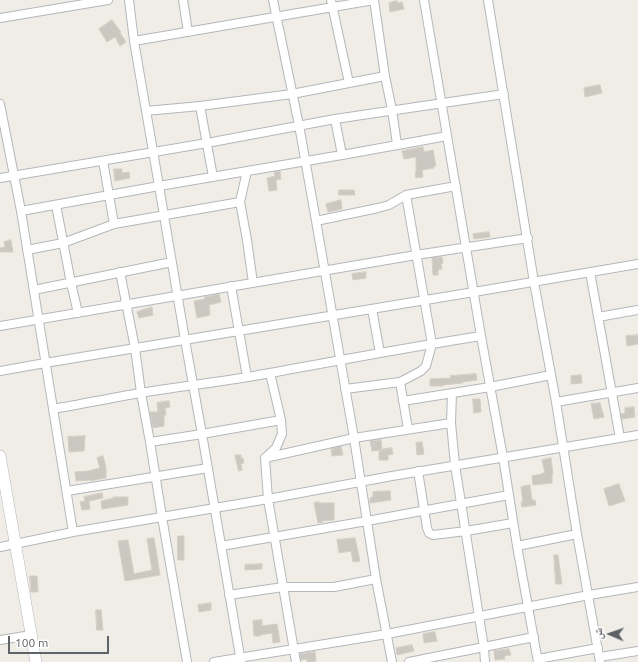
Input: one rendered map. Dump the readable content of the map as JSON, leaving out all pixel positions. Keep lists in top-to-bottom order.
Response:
{
  "scale_bar": "100 m",
  "north": "left"
}
